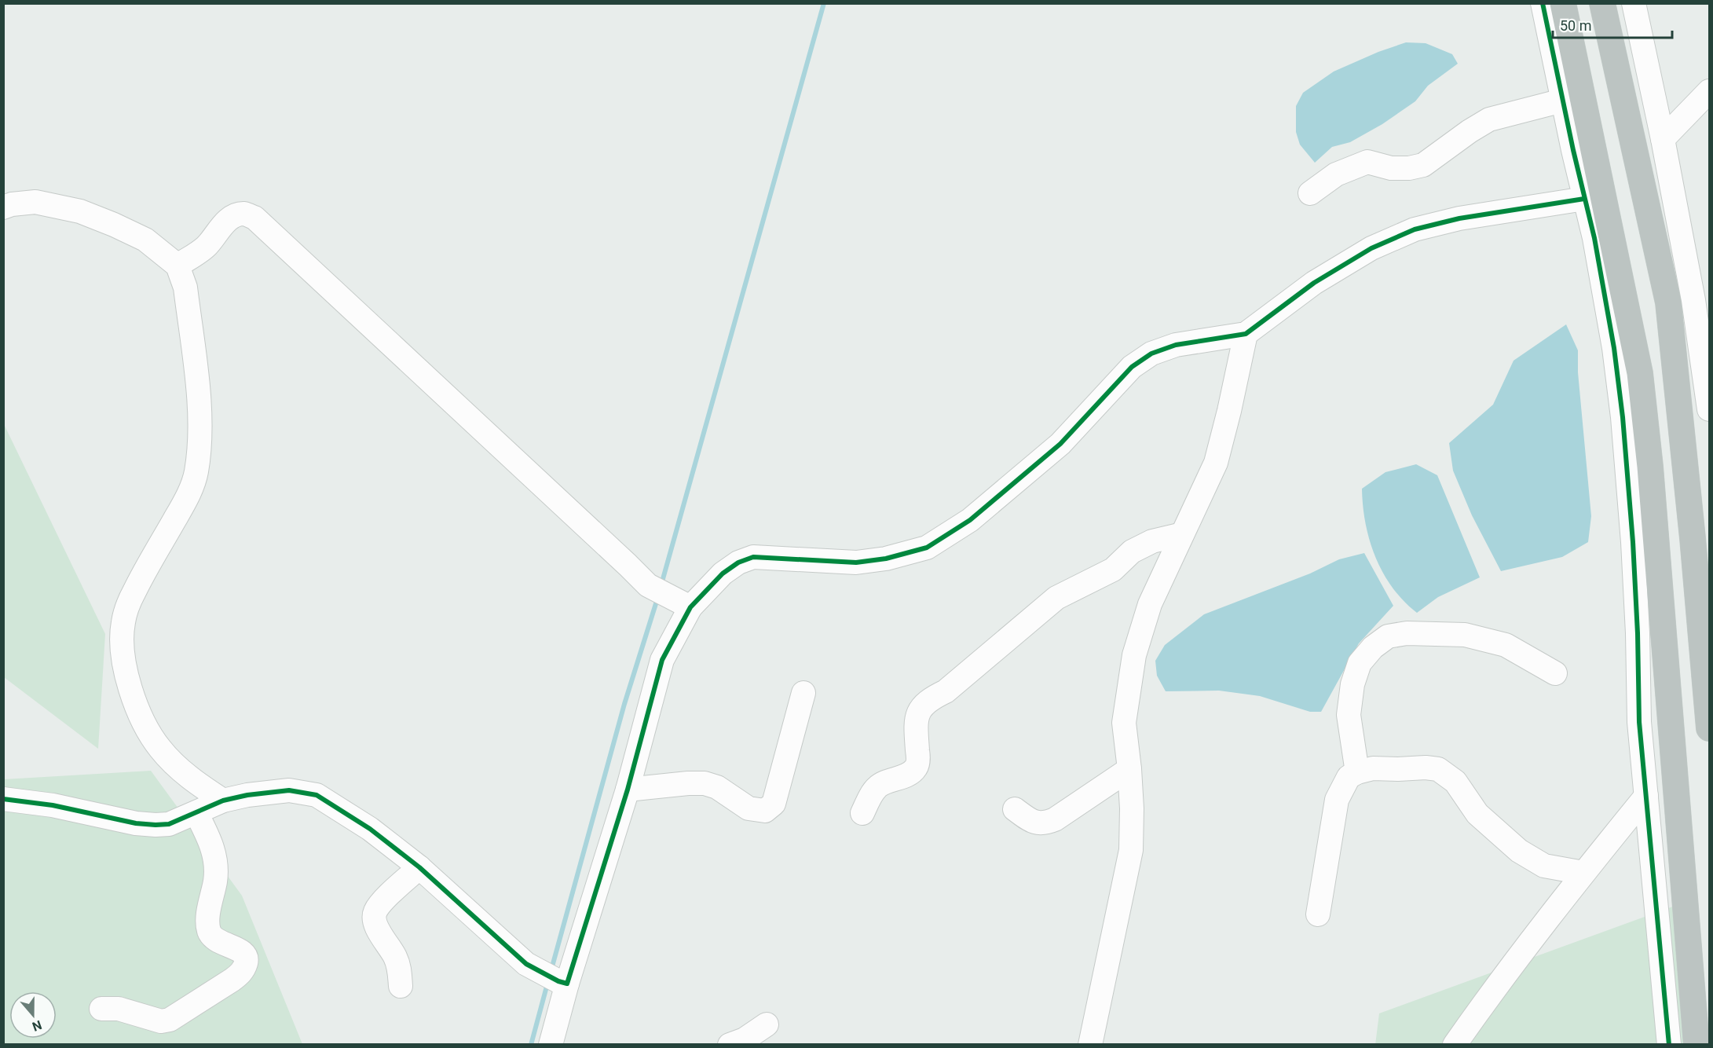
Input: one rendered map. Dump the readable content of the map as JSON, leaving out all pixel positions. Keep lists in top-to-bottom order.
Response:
{
  "scale_bar": "50 m",
  "north": "bottom"
}
